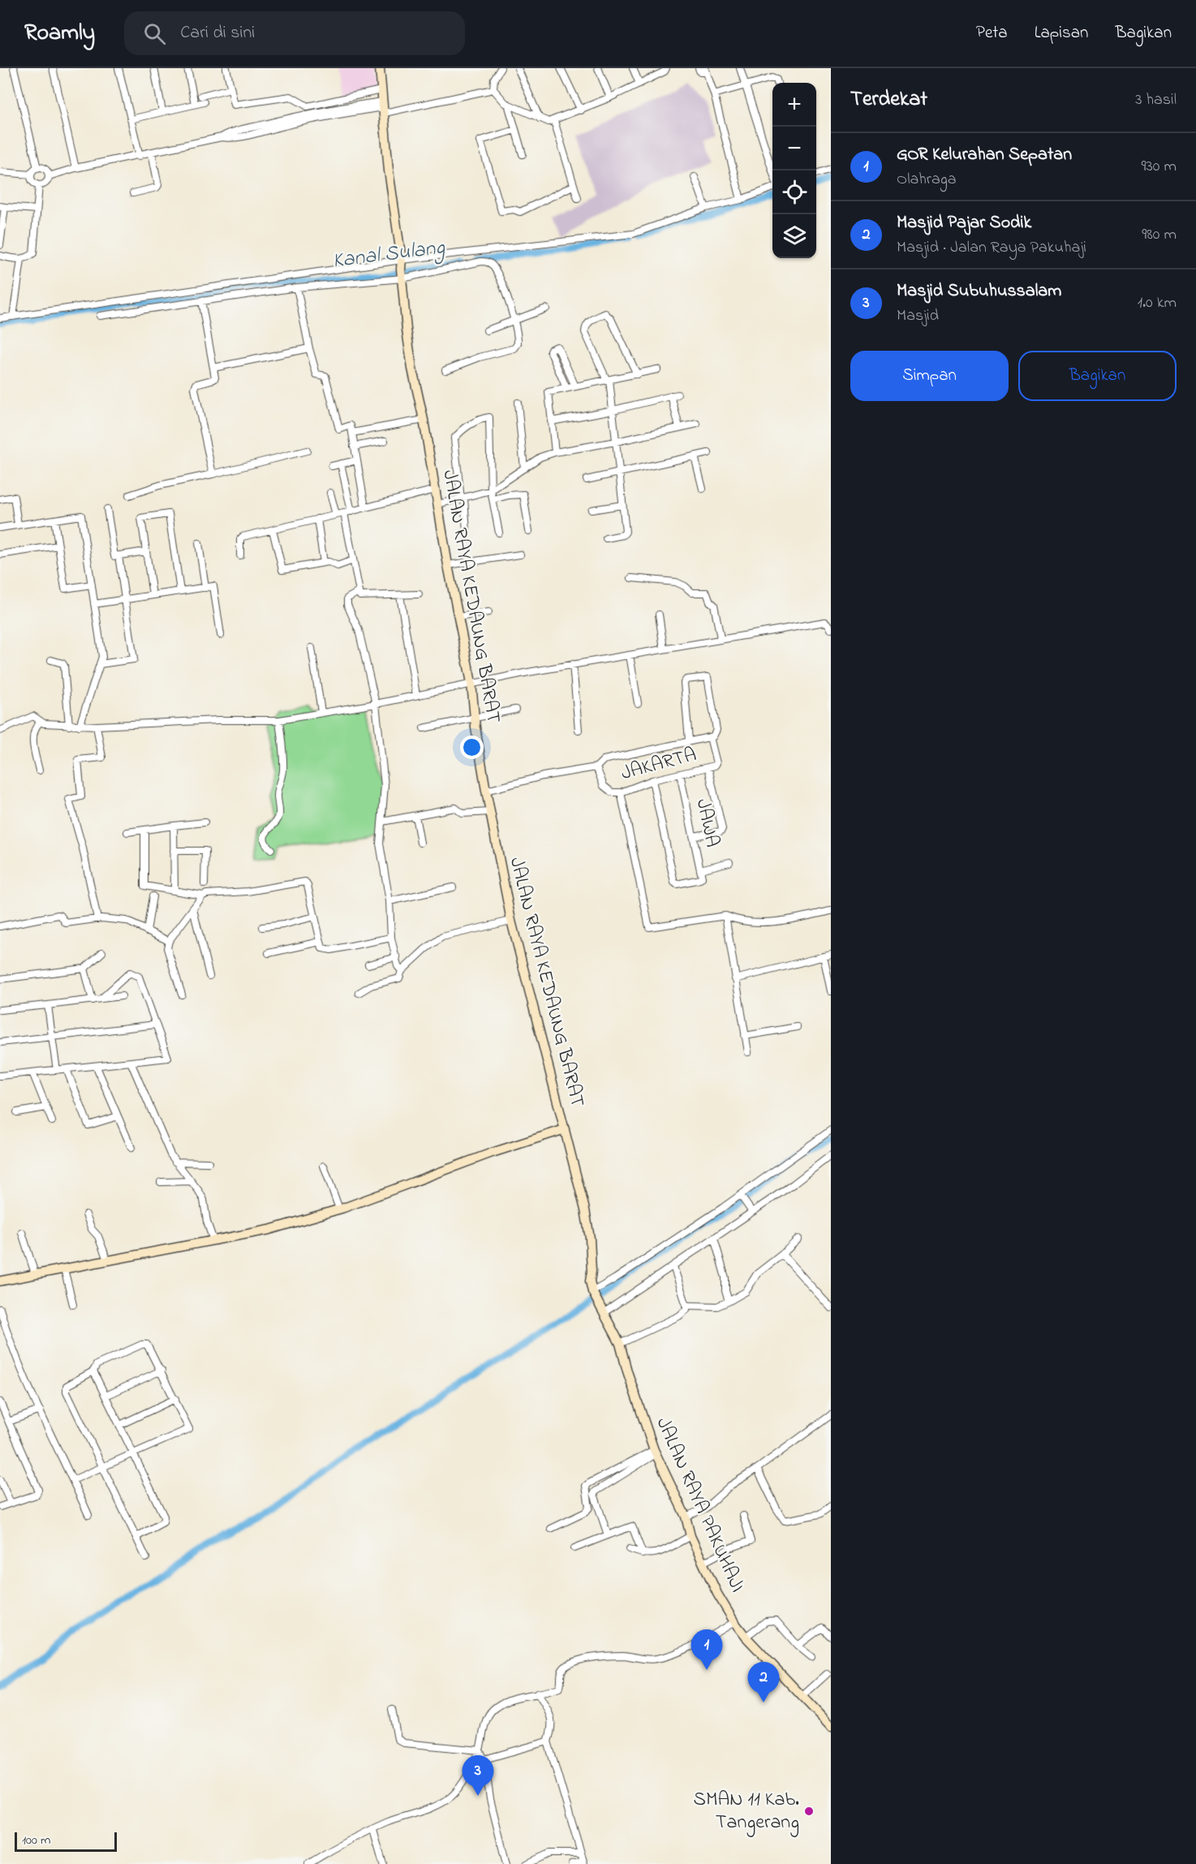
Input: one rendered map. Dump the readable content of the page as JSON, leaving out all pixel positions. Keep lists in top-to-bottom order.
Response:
{
  "streets": {
    "street": [
      "JALAN RAYA KEDAUNG BARAT",
      "JAKARTA",
      "JAWA",
      "JALAN RAYA PAKUHAJI"
    ]
  },
  "crossings": [
    ["JALAN RAYA KEDAUNG BARAT", "JAKARTA"],
    ["JALAN RAYA KEDAUNG BARAT", "JALAN RAYA PAKUHAJI"],
    ["JAKARTA", "JAWA"]
  ],
  "water": ["Kanal Sulang"],
  "places": ["SMAN 11 Kab. Tangerang"],
  "scale_bar": "100 m",
  "page": {
    "header": "Roamly",
    "search": "Cari di sini",
    "nav": ["Peta", "Lapisan", "Bagikan"],
    "heading": ["Terdekat", "3 hasil"],
    "map_buttons": ["+", "−"],
    "list": [
      {
        "mark": "1",
        "name": "GOR Kelurahan Sepatan",
        "note": "Olahraga",
        "value": "930 m"
      },
      {
        "mark": "2",
        "name": "Masjid Pajar Sodik",
        "note": "Masjid · Jalan Raya Pakuhaji",
        "value": "980 m"
      },
      {
        "mark": "3",
        "name": "Masjid Subuhussalam",
        "note": "Masjid",
        "value": "1.0 km"
      }
    ],
    "buttons": ["Simpan", "Bagikan"],
    "pins": ["1", "2", "3"],
    "scale": "100 m"
  }
}
